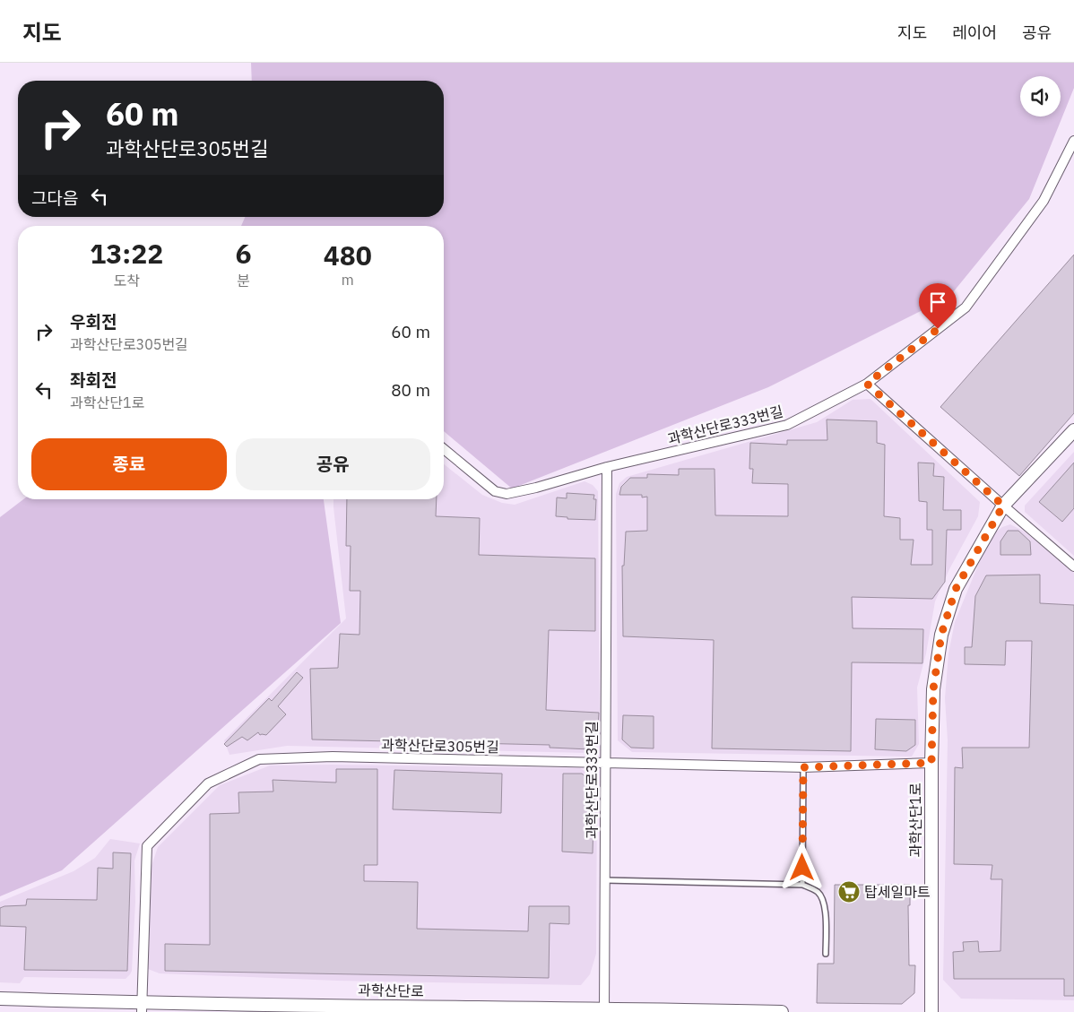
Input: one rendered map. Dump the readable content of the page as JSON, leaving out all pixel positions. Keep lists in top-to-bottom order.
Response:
{
  "streets": {
    "main road": ["과학산단1로", "과학산단로"],
    "street": ["과학산단로333번길", "과학산단로305번길"]
  },
  "crossings": [
    ["과학산단로333번길", "과학산단로305번길"],
    ["과학산단로333번길", "과학산단로"],
    ["과학산단로305번길", "과학산단1로"],
    ["과학산단로305번길", "과학산단로"]
  ],
  "places": {
    "supermarket": ["탑세일마트"]
  },
  "page": {
    "header": "지도",
    "nav": ["지도", "레이어", "공유"],
    "turn": ["60 m", "과학산단로305번길"],
    "then": "그다음",
    "eta": [
      "13:22",
      "도착",
      "6",
      "분",
      "480",
      "m"
    ],
    "list": [
      {
        "name": "우회전",
        "note": "과학산단로305번길",
        "value": "60 m"
      },
      {
        "name": "좌회전",
        "note": "과학산단1로",
        "value": "80 m"
      }
    ],
    "buttons": ["종료", "공유"]
  }
}
